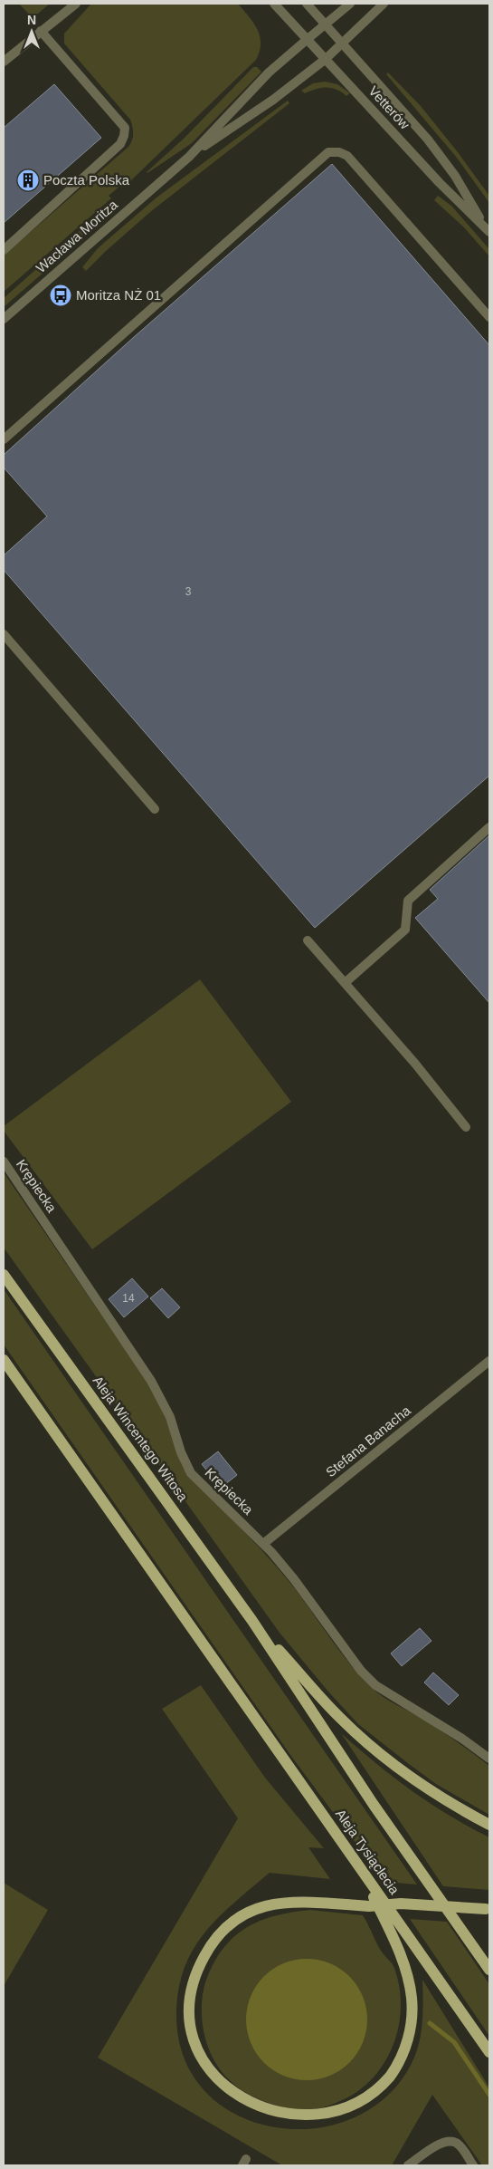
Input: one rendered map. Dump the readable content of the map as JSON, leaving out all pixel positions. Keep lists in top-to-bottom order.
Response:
{
  "streets": {
    "main road": ["Aleja Wincentego Witosa", "Aleja Tysiąclecia"],
    "street": [
      "Vetterów",
      "Wacława Moritza",
      "Krępiecka",
      "Stefana Banacha"
    ]
  },
  "crossings": [
    ["Vetterów", "Wacława Moritza"],
    ["Krępiecka", "Stefana Banacha"]
  ],
  "places": {
    "building": ["Poczta Polska"],
    "bus stop": ["Moritza NŻ 01"]
  },
  "house_numbers": ["3", "14"],
  "north": "top"
}
